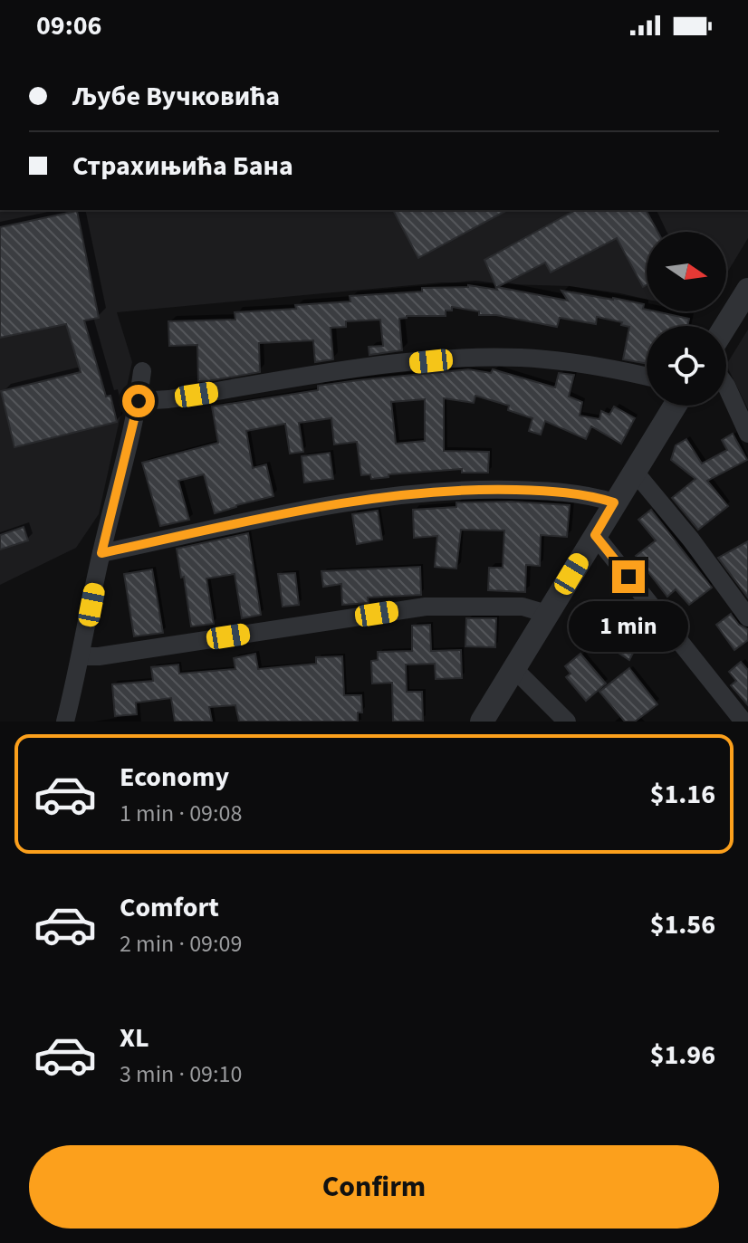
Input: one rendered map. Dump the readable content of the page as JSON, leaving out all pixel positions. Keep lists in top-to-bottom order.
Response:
{
  "north": "right",
  "page": {
    "status": "09:06",
    "banner": ["Љубе Вучковића", "Страхињића Бана"],
    "bubble": "1 min",
    "list": [
      {
        "name": "Economy",
        "note": "1 min · 09:08",
        "value": "$1.16"
      },
      {
        "name": "Comfort",
        "note": "2 min · 09:09",
        "value": "$1.56"
      },
      {
        "name": "XL",
        "note": "3 min · 09:10",
        "value": "$1.96"
      }
    ],
    "buttons": "Confirm"
  }
}
